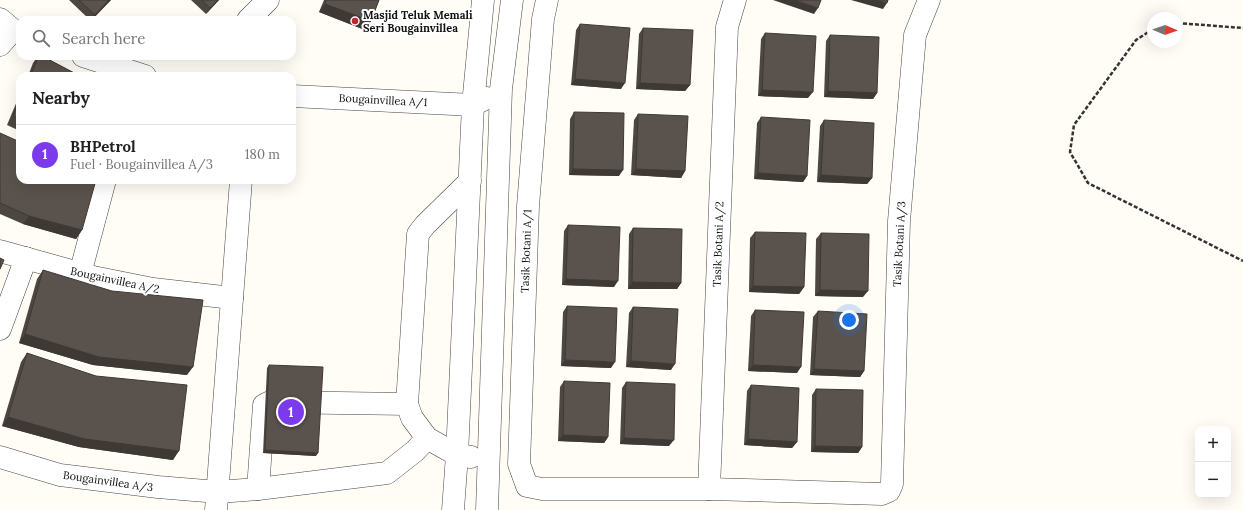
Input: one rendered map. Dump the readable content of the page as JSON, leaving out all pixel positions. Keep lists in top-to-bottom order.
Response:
{
  "streets": {
    "street": [
      "Bougainvillea A/1",
      "Tasik Botani A/2",
      "Tasik Botani A/3",
      "Tasik Botani A/1",
      "Bougainvillea A/2",
      "Bougainvillea A/3"
    ]
  },
  "crossings": [
    ["Tasik Botani A/2", "Tasik Botani A/3"],
    ["Tasik Botani A/2", "Tasik Botani A/1"],
    ["Tasik Botani A/3", "Tasik Botani A/1"]
  ],
  "places": ["Masjid Teluk Memali Seri Bougainvillea"],
  "north": "right",
  "page": {
    "search": "Search here",
    "heading": "Nearby",
    "list": [
      {
        "mark": "1",
        "name": "BHPetrol",
        "note": "Fuel · Bougainvillea A/3",
        "value": "180 m"
      }
    ],
    "pins": "1",
    "map_buttons": ["+", "−"]
  }
}
